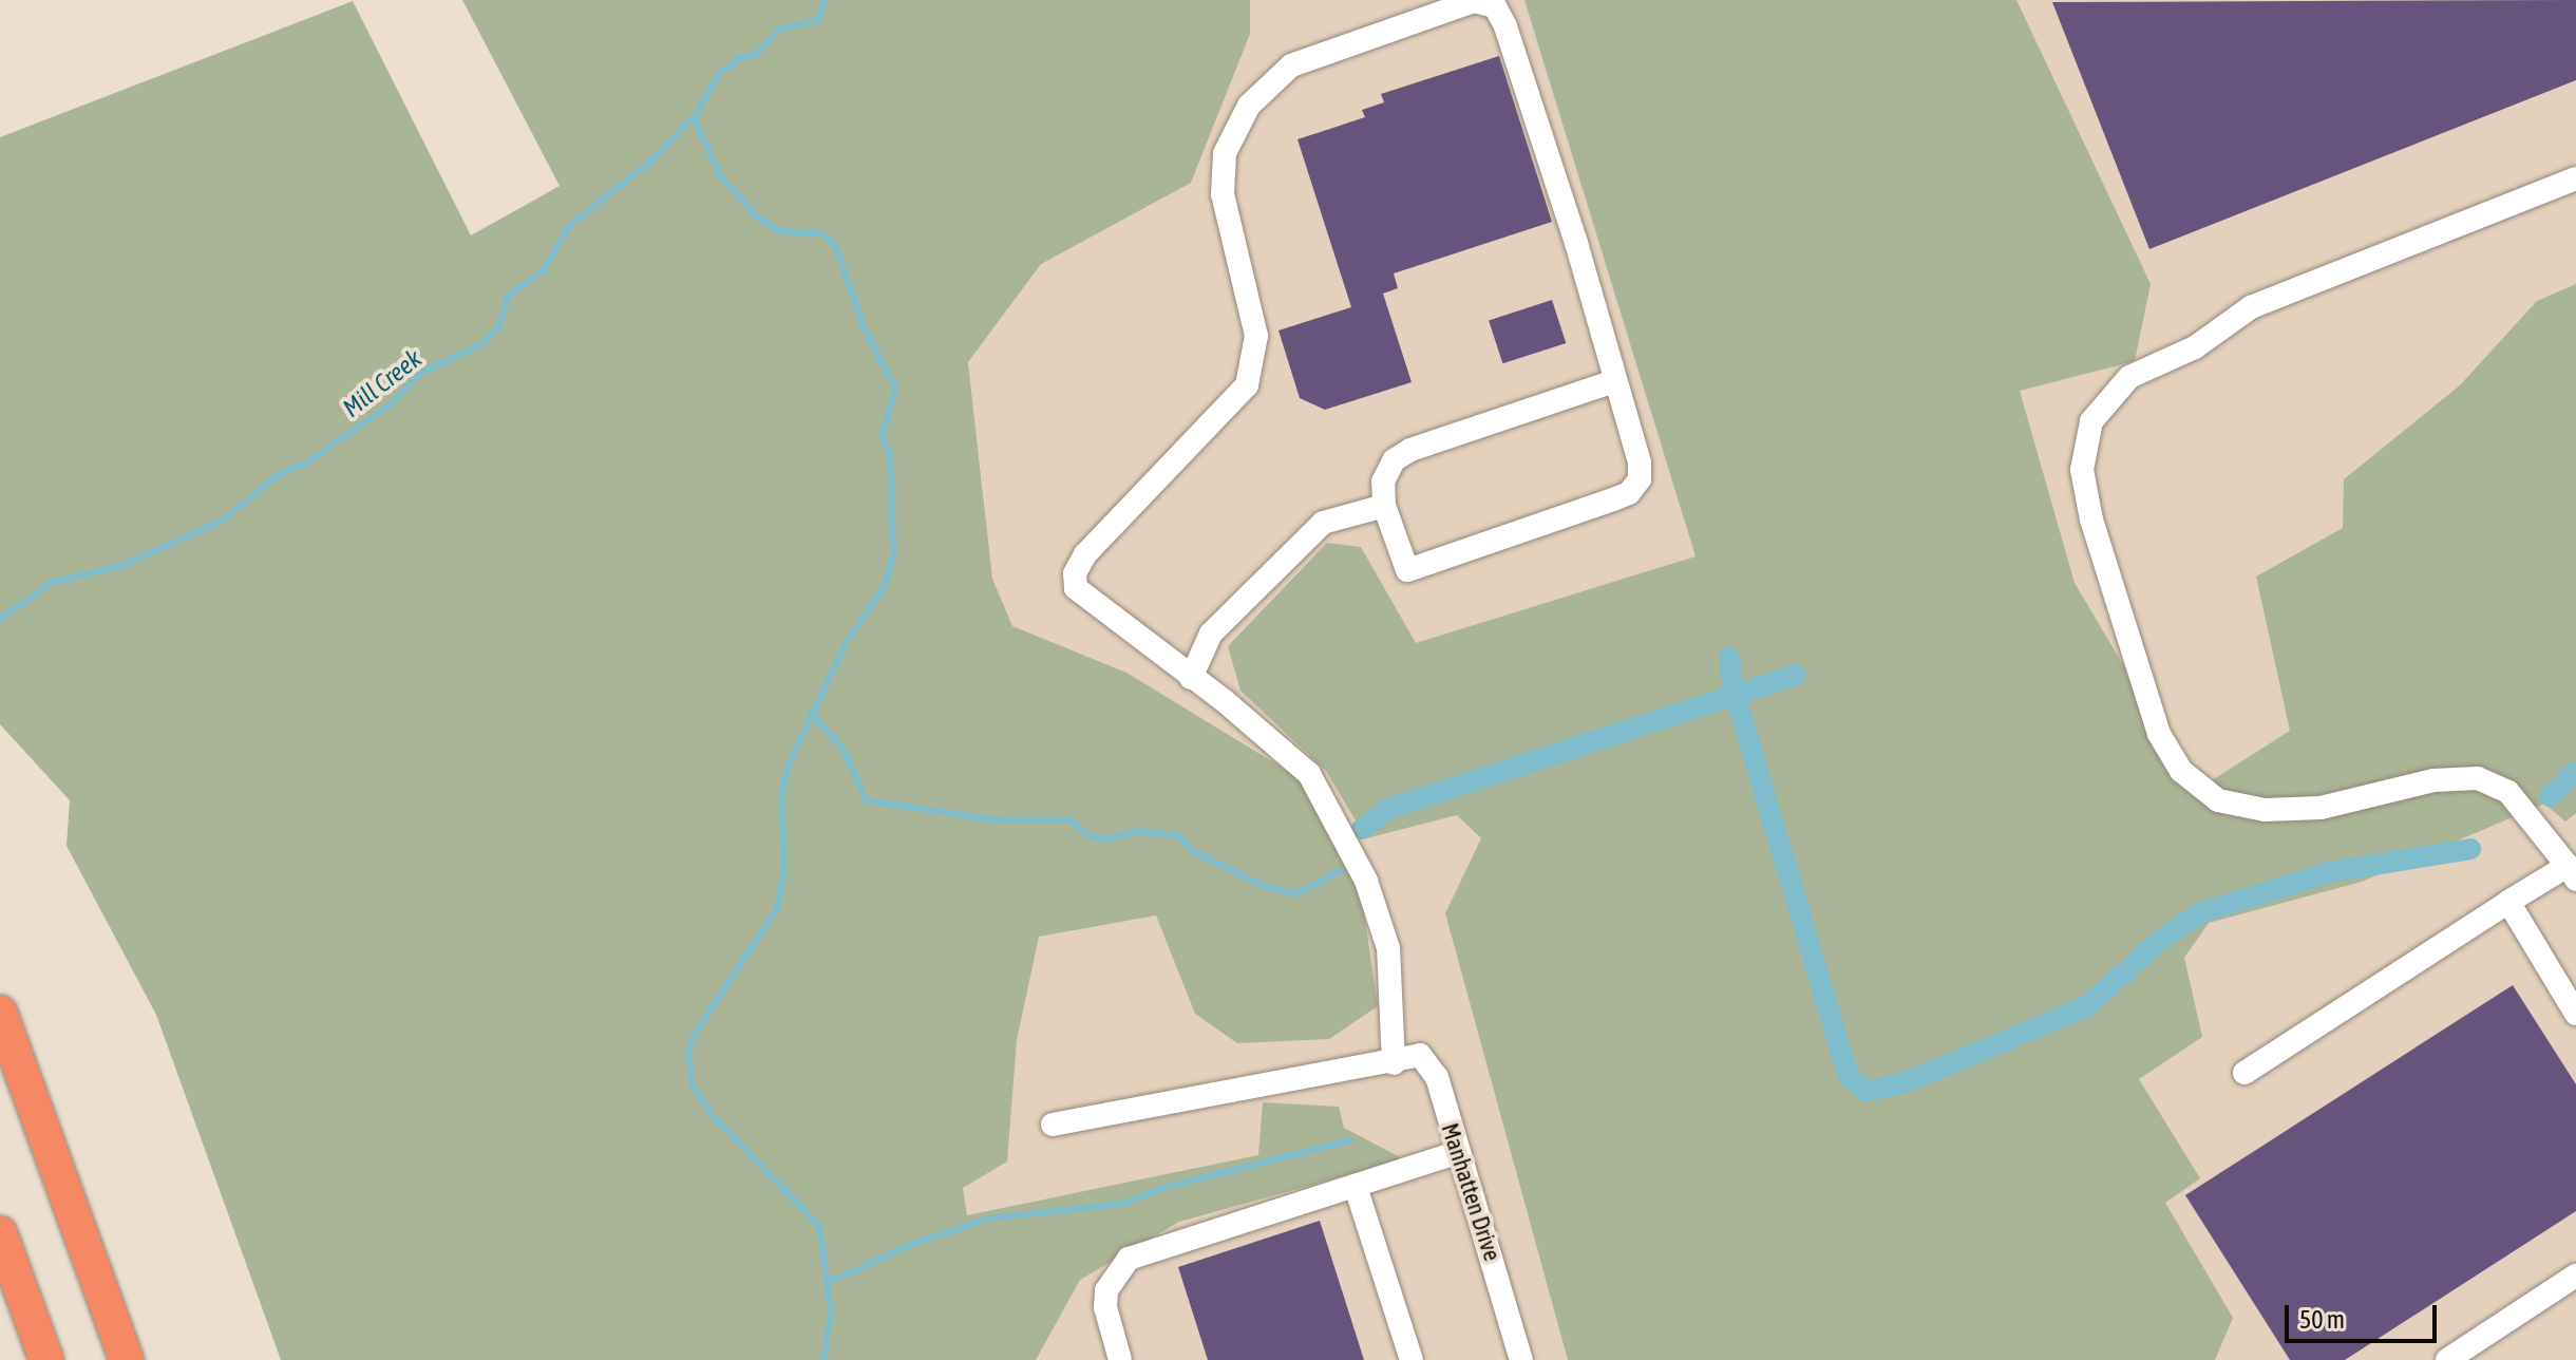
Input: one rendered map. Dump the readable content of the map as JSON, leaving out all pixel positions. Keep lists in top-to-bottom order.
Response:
{
  "streets": {
    "street": ["Manhatten Drive"]
  },
  "water": ["Mill Creek"],
  "scale_bar": "50 m"
}
